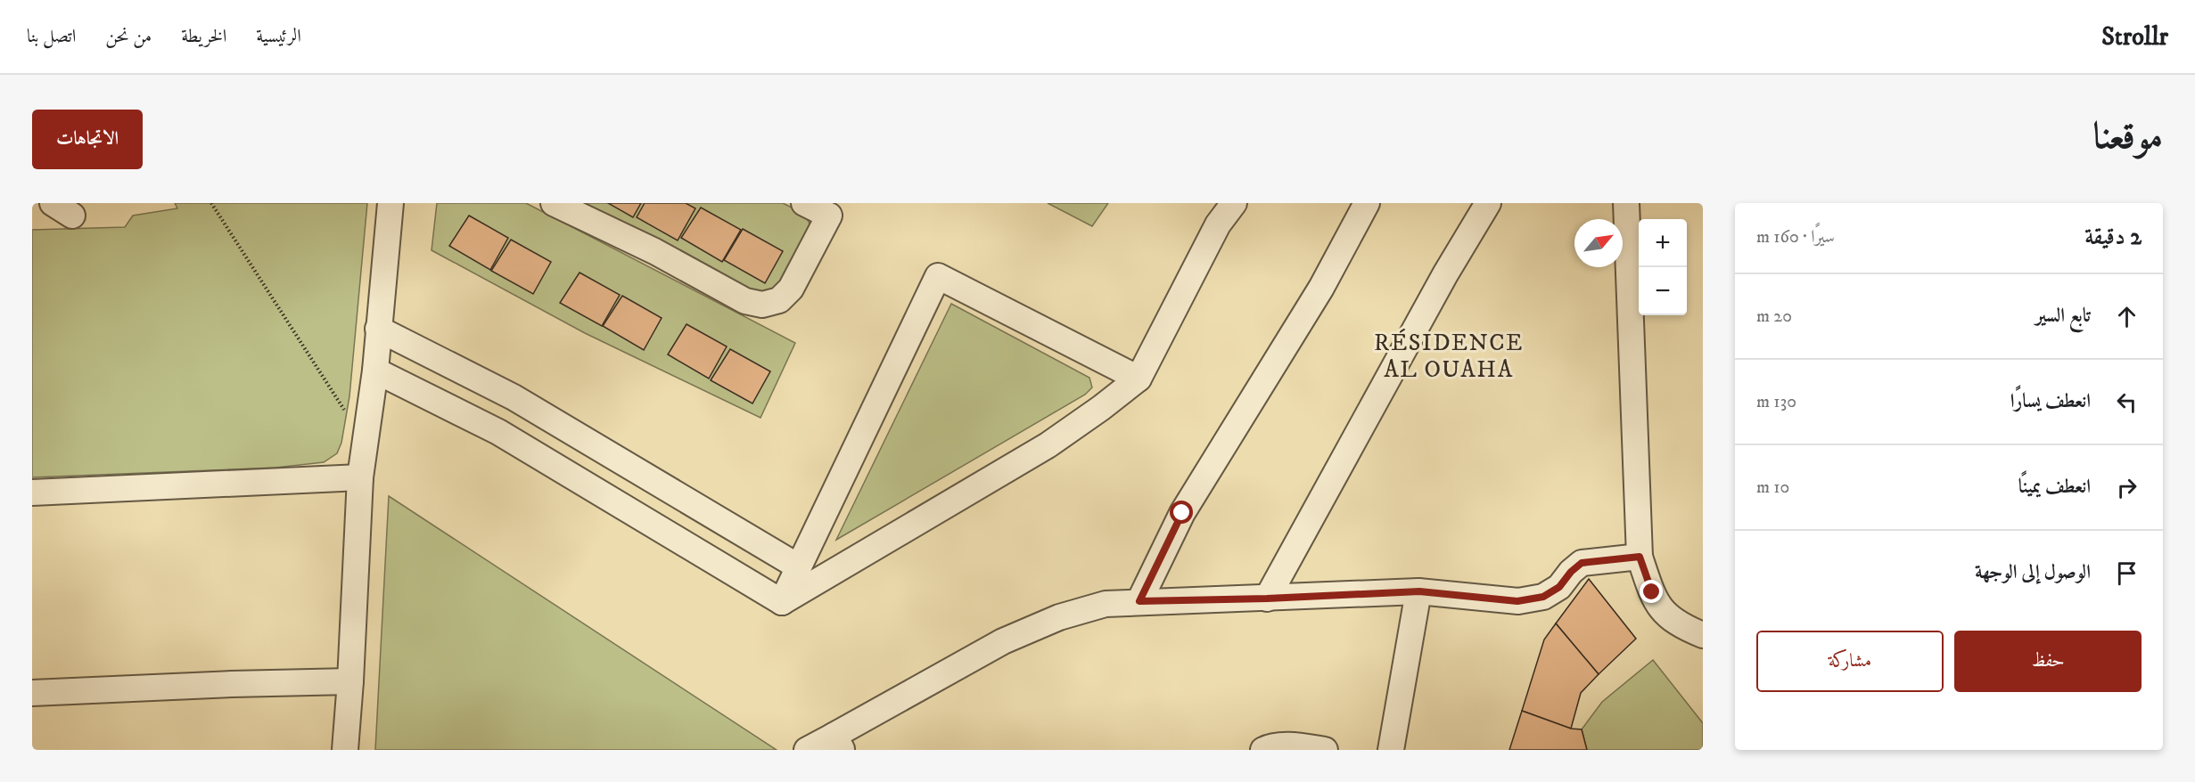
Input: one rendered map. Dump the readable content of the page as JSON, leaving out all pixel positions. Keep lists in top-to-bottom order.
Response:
{
  "districts": ["RÉSIDENCE AL OUAHA"],
  "north": "top right",
  "page": {
    "header": "Strollr",
    "nav": [
      "الرئيسية",
      "الخريطة",
      "من نحن",
      "اتصل بنا"
    ],
    "title": "موقعنا",
    "buttons": [
      "الاتجاهات",
      ["حفظ", "مشاركة"]
    ],
    "heading": ["2 دقيقة", "سيرًا · 160 m"],
    "map_buttons": ["+", "−"],
    "list": [
      ["تابع السير", "20 m"],
      ["انعطف يسارًا", "130 m"],
      ["انعطف يمينًا", "10 m"],
      "الوصول إلى الوجهة"
    ]
  }
}
